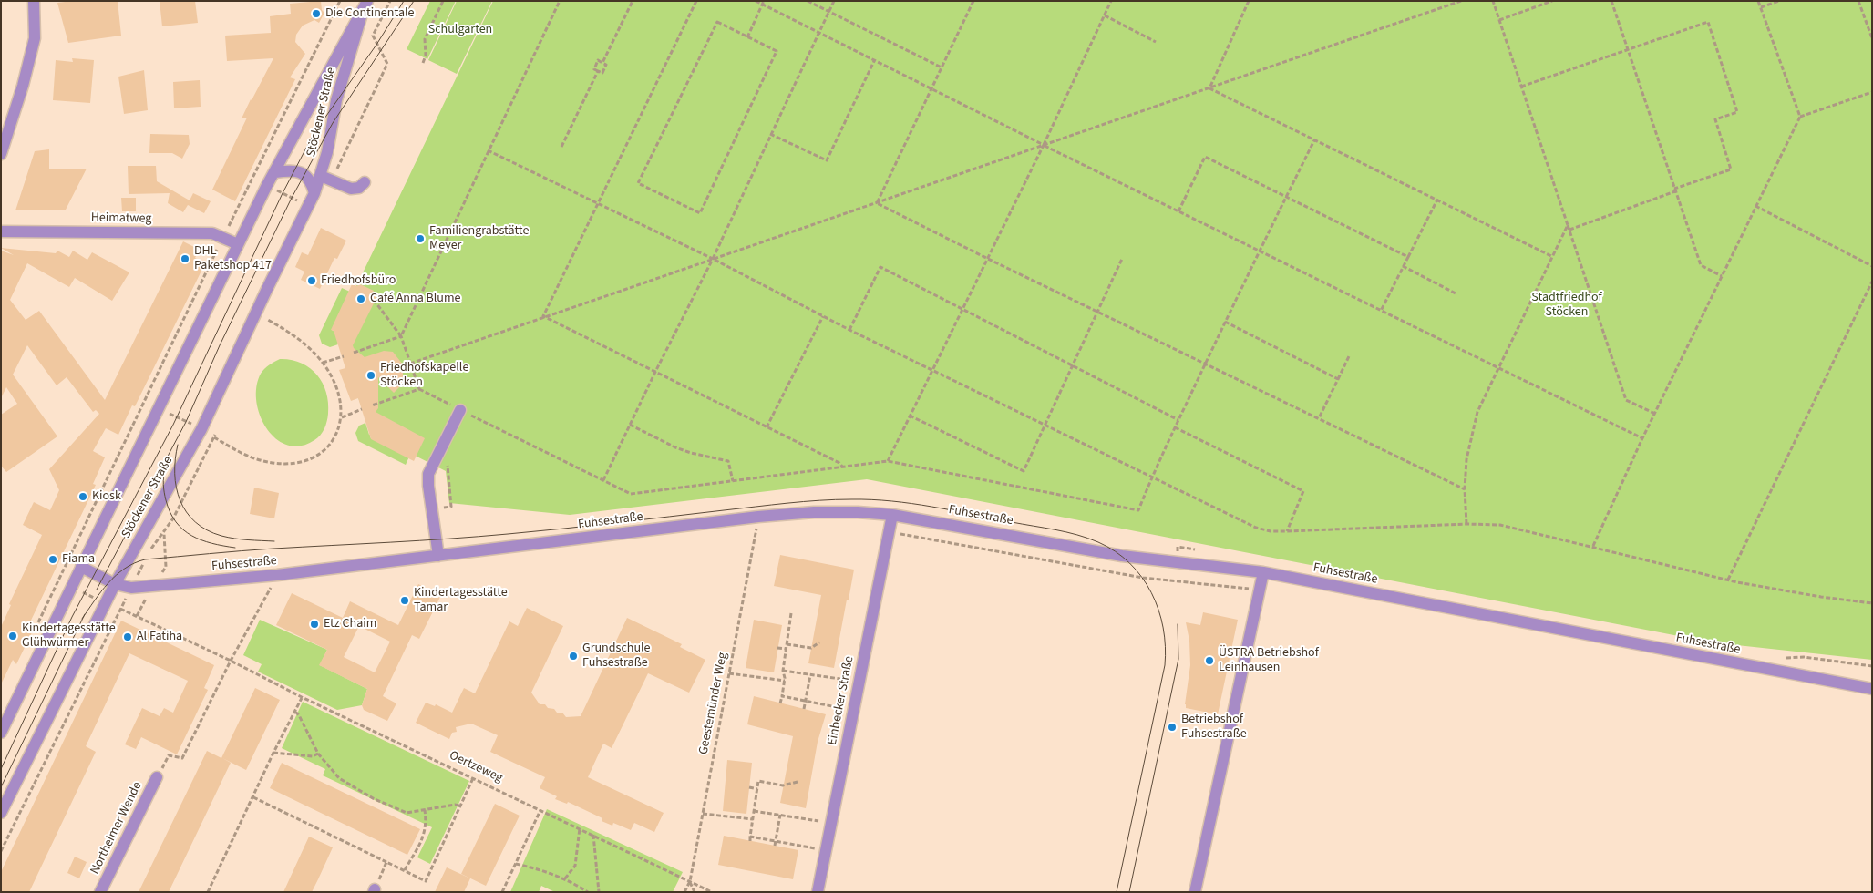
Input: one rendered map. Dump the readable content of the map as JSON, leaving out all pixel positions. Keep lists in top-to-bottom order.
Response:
{
  "streets": {
    "street": [
      "Stöckener Straße",
      "Heimatweg",
      "Fuhsestraße",
      "Einbecker Straße",
      "Northeimer Wende"
    ],
    "path": ["Geestemünder Weg", "Oertzeweg"]
  },
  "crossings": [
    ["Stöckener Straße", "Heimatweg"],
    ["Stöckener Straße", "Fuhsestraße"],
    ["Stöckener Straße", "Oertzeweg"],
    ["Fuhsestraße", "Einbecker Straße"],
    ["Fuhsestraße", "Geestemünder Weg"],
    ["Geestemünder Weg", "Oertzeweg"]
  ],
  "parks": ["Schulgarten", "Stadtfriedhof Stöcken"],
  "places": [
    "Die Continentale",
    "Familiengrabstätte Meyer",
    "DHL Paketshop 417",
    "Friedhofsbüro",
    "Café Anna Blume",
    "Friedhofskapelle Stöcken",
    "Kiosk",
    "Fiama",
    "Kindertagesstätte Tamar",
    "Etz Chaim",
    "Kindertagesstätte Glühwürmer",
    "Al Fatiha",
    "Grundschule Fuhsestraße",
    "ÜSTRA Betriebshof Leinhausen",
    "Betriebshof Fuhsestraße"
  ]
}
